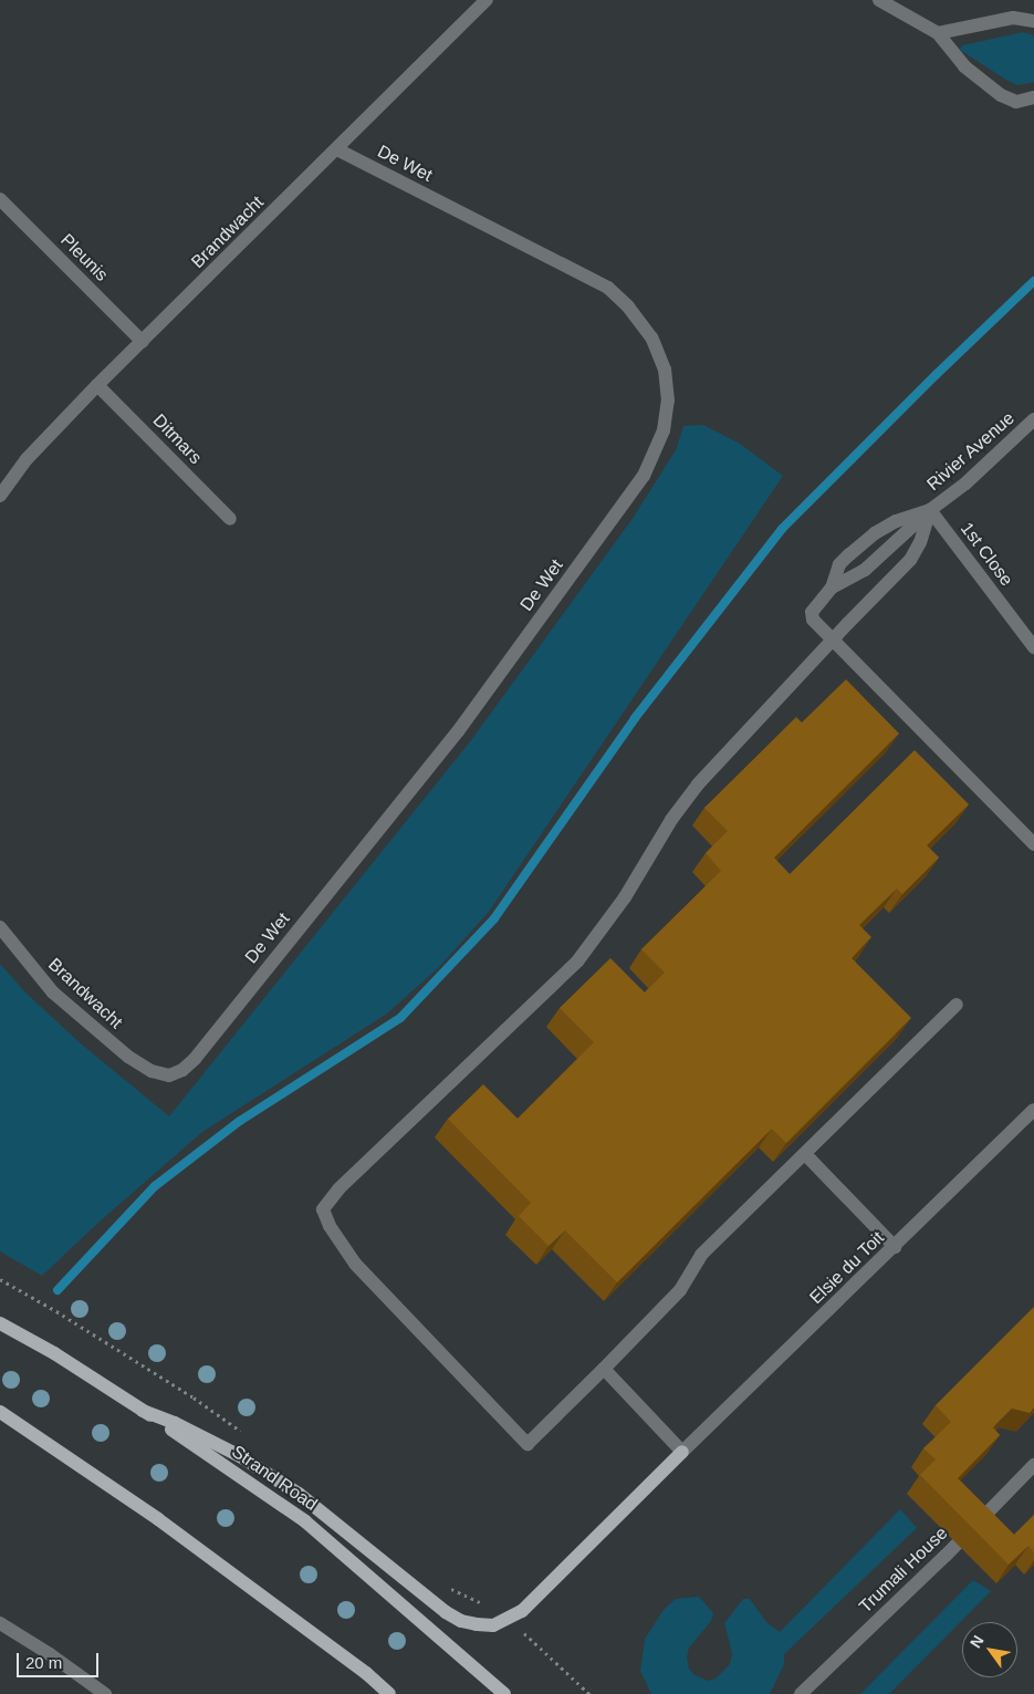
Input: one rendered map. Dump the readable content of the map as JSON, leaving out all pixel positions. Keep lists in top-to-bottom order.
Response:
{
  "streets": {
    "main road": ["Strand Road"],
    "street": [
      "De Wet",
      "Brandwacht",
      "Pleunis",
      "Ditmars",
      "Rivier Avenue",
      "1st Close",
      "Elsie du Toit",
      "Trumali House"
    ]
  },
  "crossings": [
    ["De Wet", "Brandwacht"],
    ["Brandwacht", "Pleunis"],
    ["Brandwacht", "Ditmars"],
    ["Rivier Avenue", "1st Close"]
  ],
  "scale_bar": "20 m",
  "north": "top left"
}
